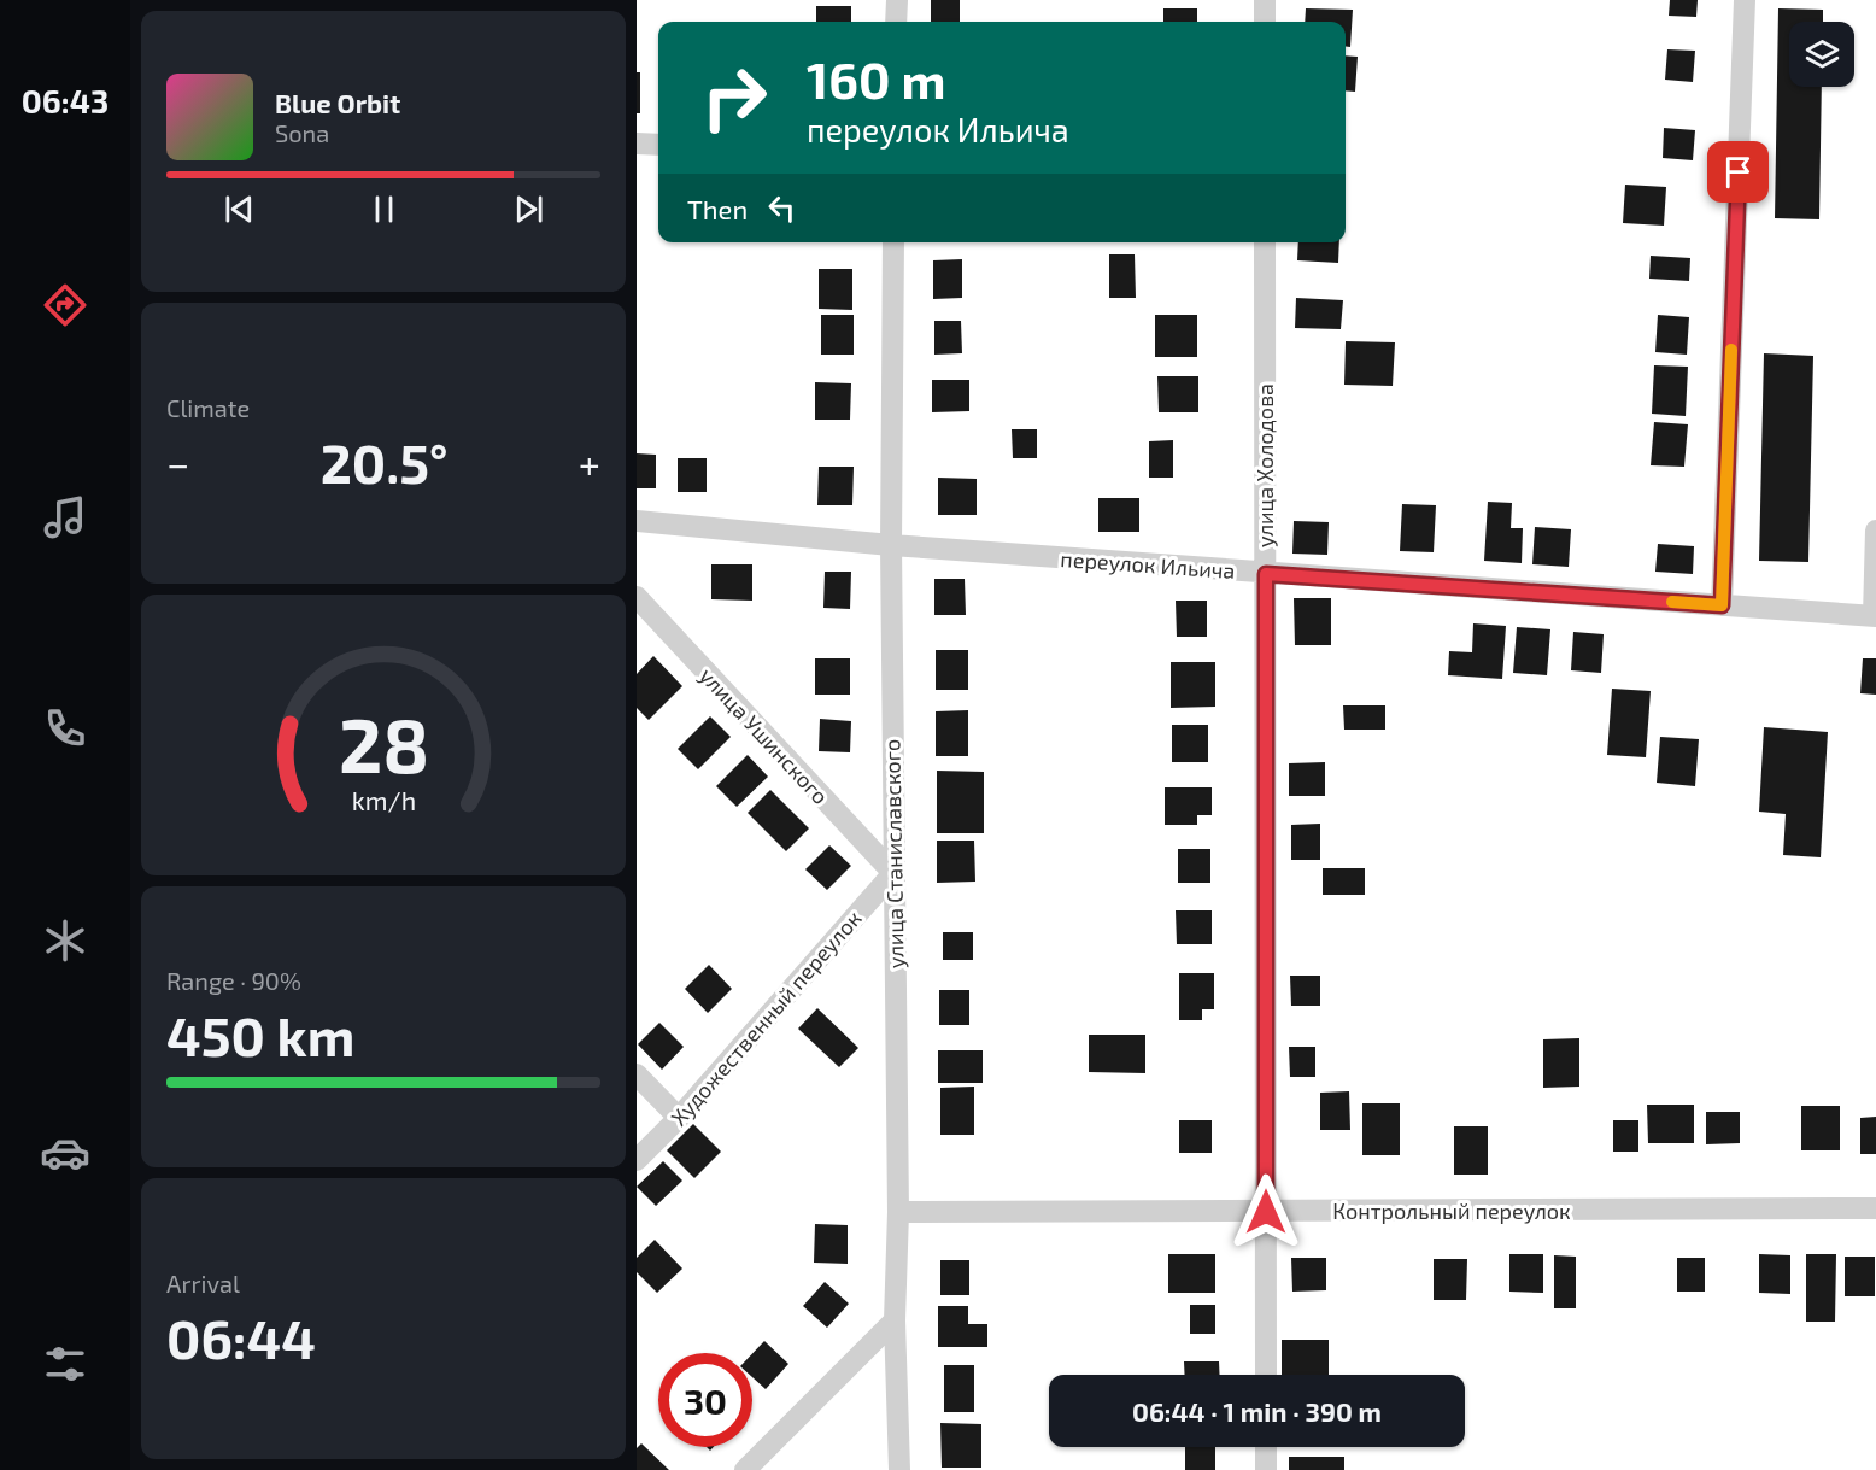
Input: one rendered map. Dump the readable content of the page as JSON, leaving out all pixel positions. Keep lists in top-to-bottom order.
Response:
{
  "streets": {
    "street": [
      "улица Холодова",
      "переулок Ильича",
      "улица Ушинского",
      "улица Станиславского",
      "Художественный переулок",
      "Контрольный переулок"
    ]
  },
  "crossings": [
    ["улица Холодова", "переулок Ильича"],
    ["улица Холодова", "Контрольный переулок"],
    ["переулок Ильича", "улица Станиславского"],
    ["улица Ушинского", "улица Станиславского"],
    ["улица Ушинского", "Художественный переулок"],
    ["улица Станиславского", "Художественный переулок"],
    ["улица Станиславского", "Контрольный переулок"]
  ],
  "page": {
    "tabs": "06:43",
    "turn": ["160 m", "переулок Ильича"],
    "song": ["Blue Orbit", "Sona"],
    "then": "Then",
    "tile": [
      "Climate",
      ["Range · 90%", "450 km"],
      ["Arrival", "06:44"]
    ],
    "heat": ["−", "20.5°", "+"],
    "limit": "30",
    "trip": "06:44 · 1 min · 390 m",
    "gauge": ["28", "km/h"]
  }
}
